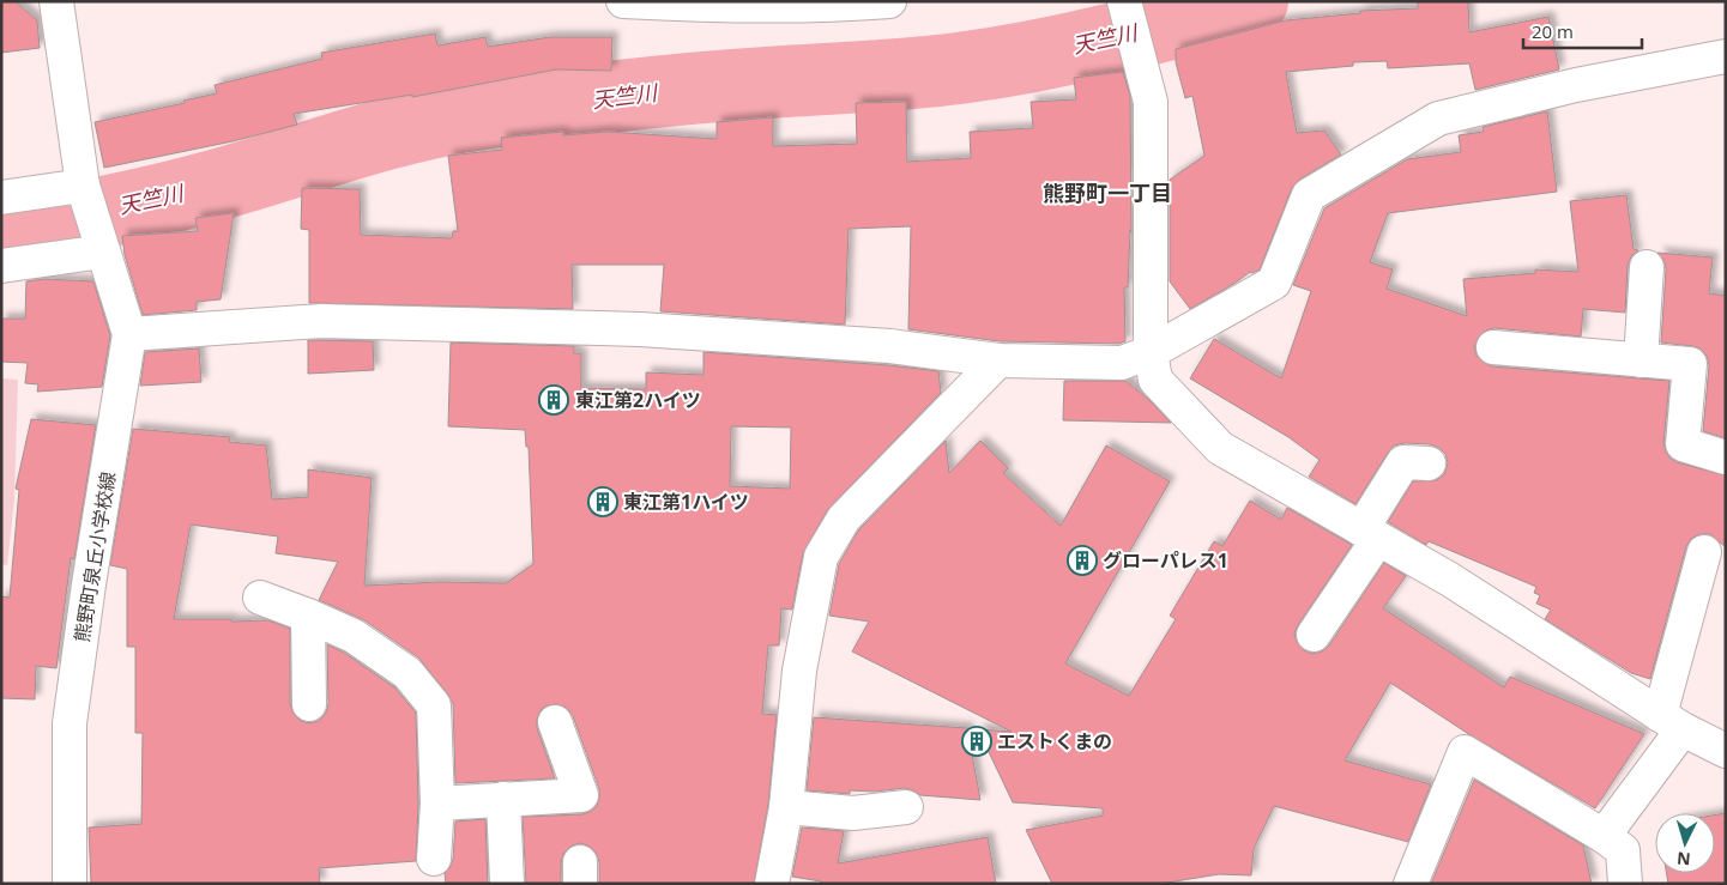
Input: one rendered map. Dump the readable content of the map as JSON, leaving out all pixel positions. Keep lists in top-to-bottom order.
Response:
{
  "streets": {
    "street": ["熊野町泉丘小学校線"]
  },
  "districts": ["熊野町一丁目"],
  "water": ["天竺川"],
  "places": {
    "building": [
      "東江第2ハイツ",
      "東江第1ハイツ",
      "グローパレス1",
      "エストくまの"
    ]
  },
  "scale_bar": "20 m",
  "north": "bottom"
}
